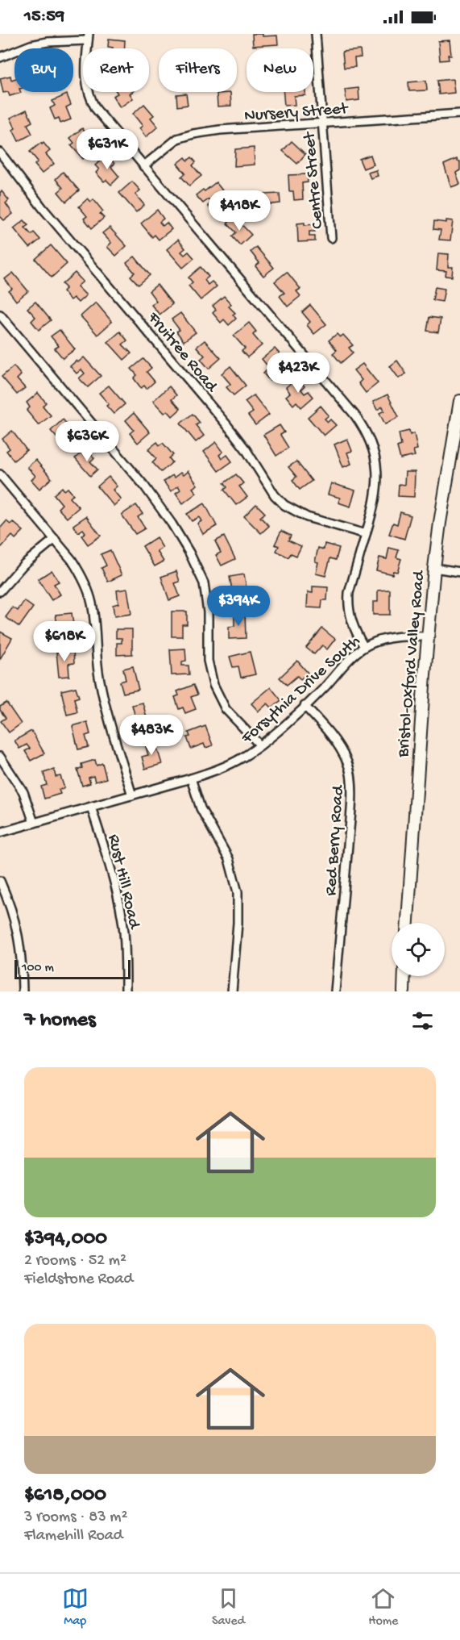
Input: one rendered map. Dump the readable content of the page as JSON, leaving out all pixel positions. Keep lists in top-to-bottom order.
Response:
{
  "streets": {
    "main road": ["Bristol-Oxford Valley Road"],
    "street": [
      "Nursery Street",
      "Centre Street",
      "Fruitree Road",
      "Forsythia Drive South",
      "Red Berry Road",
      "Rust Hill Road"
    ]
  },
  "crossings": [
    ["Nursery Street", "Centre Street"],
    ["Bristol-Oxford Valley Road", "Forsythia Drive South"],
    ["Forsythia Drive South", "Red Berry Road"],
    ["Forsythia Drive South", "Rust Hill Road"]
  ],
  "scale_bar": "100 m",
  "page": {
    "status": "15:59",
    "chip": [
      "Buy",
      "Rent",
      "Filters",
      "New"
    ],
    "price": [
      "$631K",
      "$418K",
      "$423K",
      "$636K",
      "$394K",
      "$618K",
      "$483K"
    ],
    "scale": "100 m",
    "heading": "7 homes",
    "list": [
      {
        "name": "$394,000",
        "note": "2 rooms · 52 m² · Fieldstone Road"
      },
      {
        "name": "$618,000",
        "note": "3 rooms · 83 m² · Flamehill Road"
      }
    ],
    "tabs": ["Map", "Saved", "Home"]
  }
}
